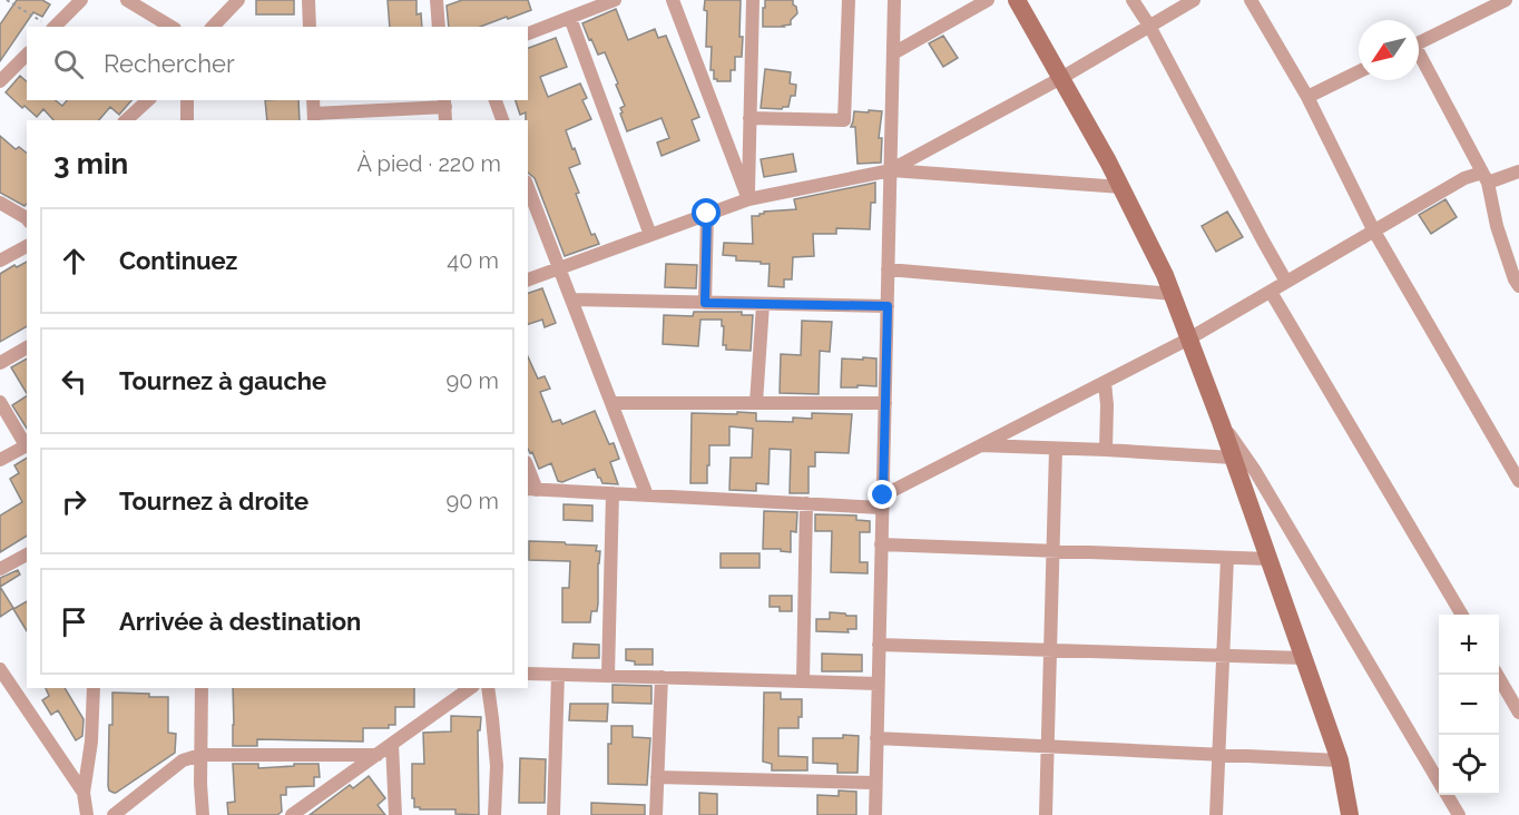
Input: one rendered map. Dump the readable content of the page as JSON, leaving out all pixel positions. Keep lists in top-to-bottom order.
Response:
{
  "north": "bottom left",
  "page": {
    "search": "Rechercher",
    "heading": ["3 min", "À pied · 220 m"],
    "list": [
      ["Continuez", "40 m"],
      ["Tournez à gauche", "90 m"],
      ["Tournez à droite", "90 m"],
      "Arrivée à destination"
    ],
    "map_buttons": ["+", "−"]
  }
}
